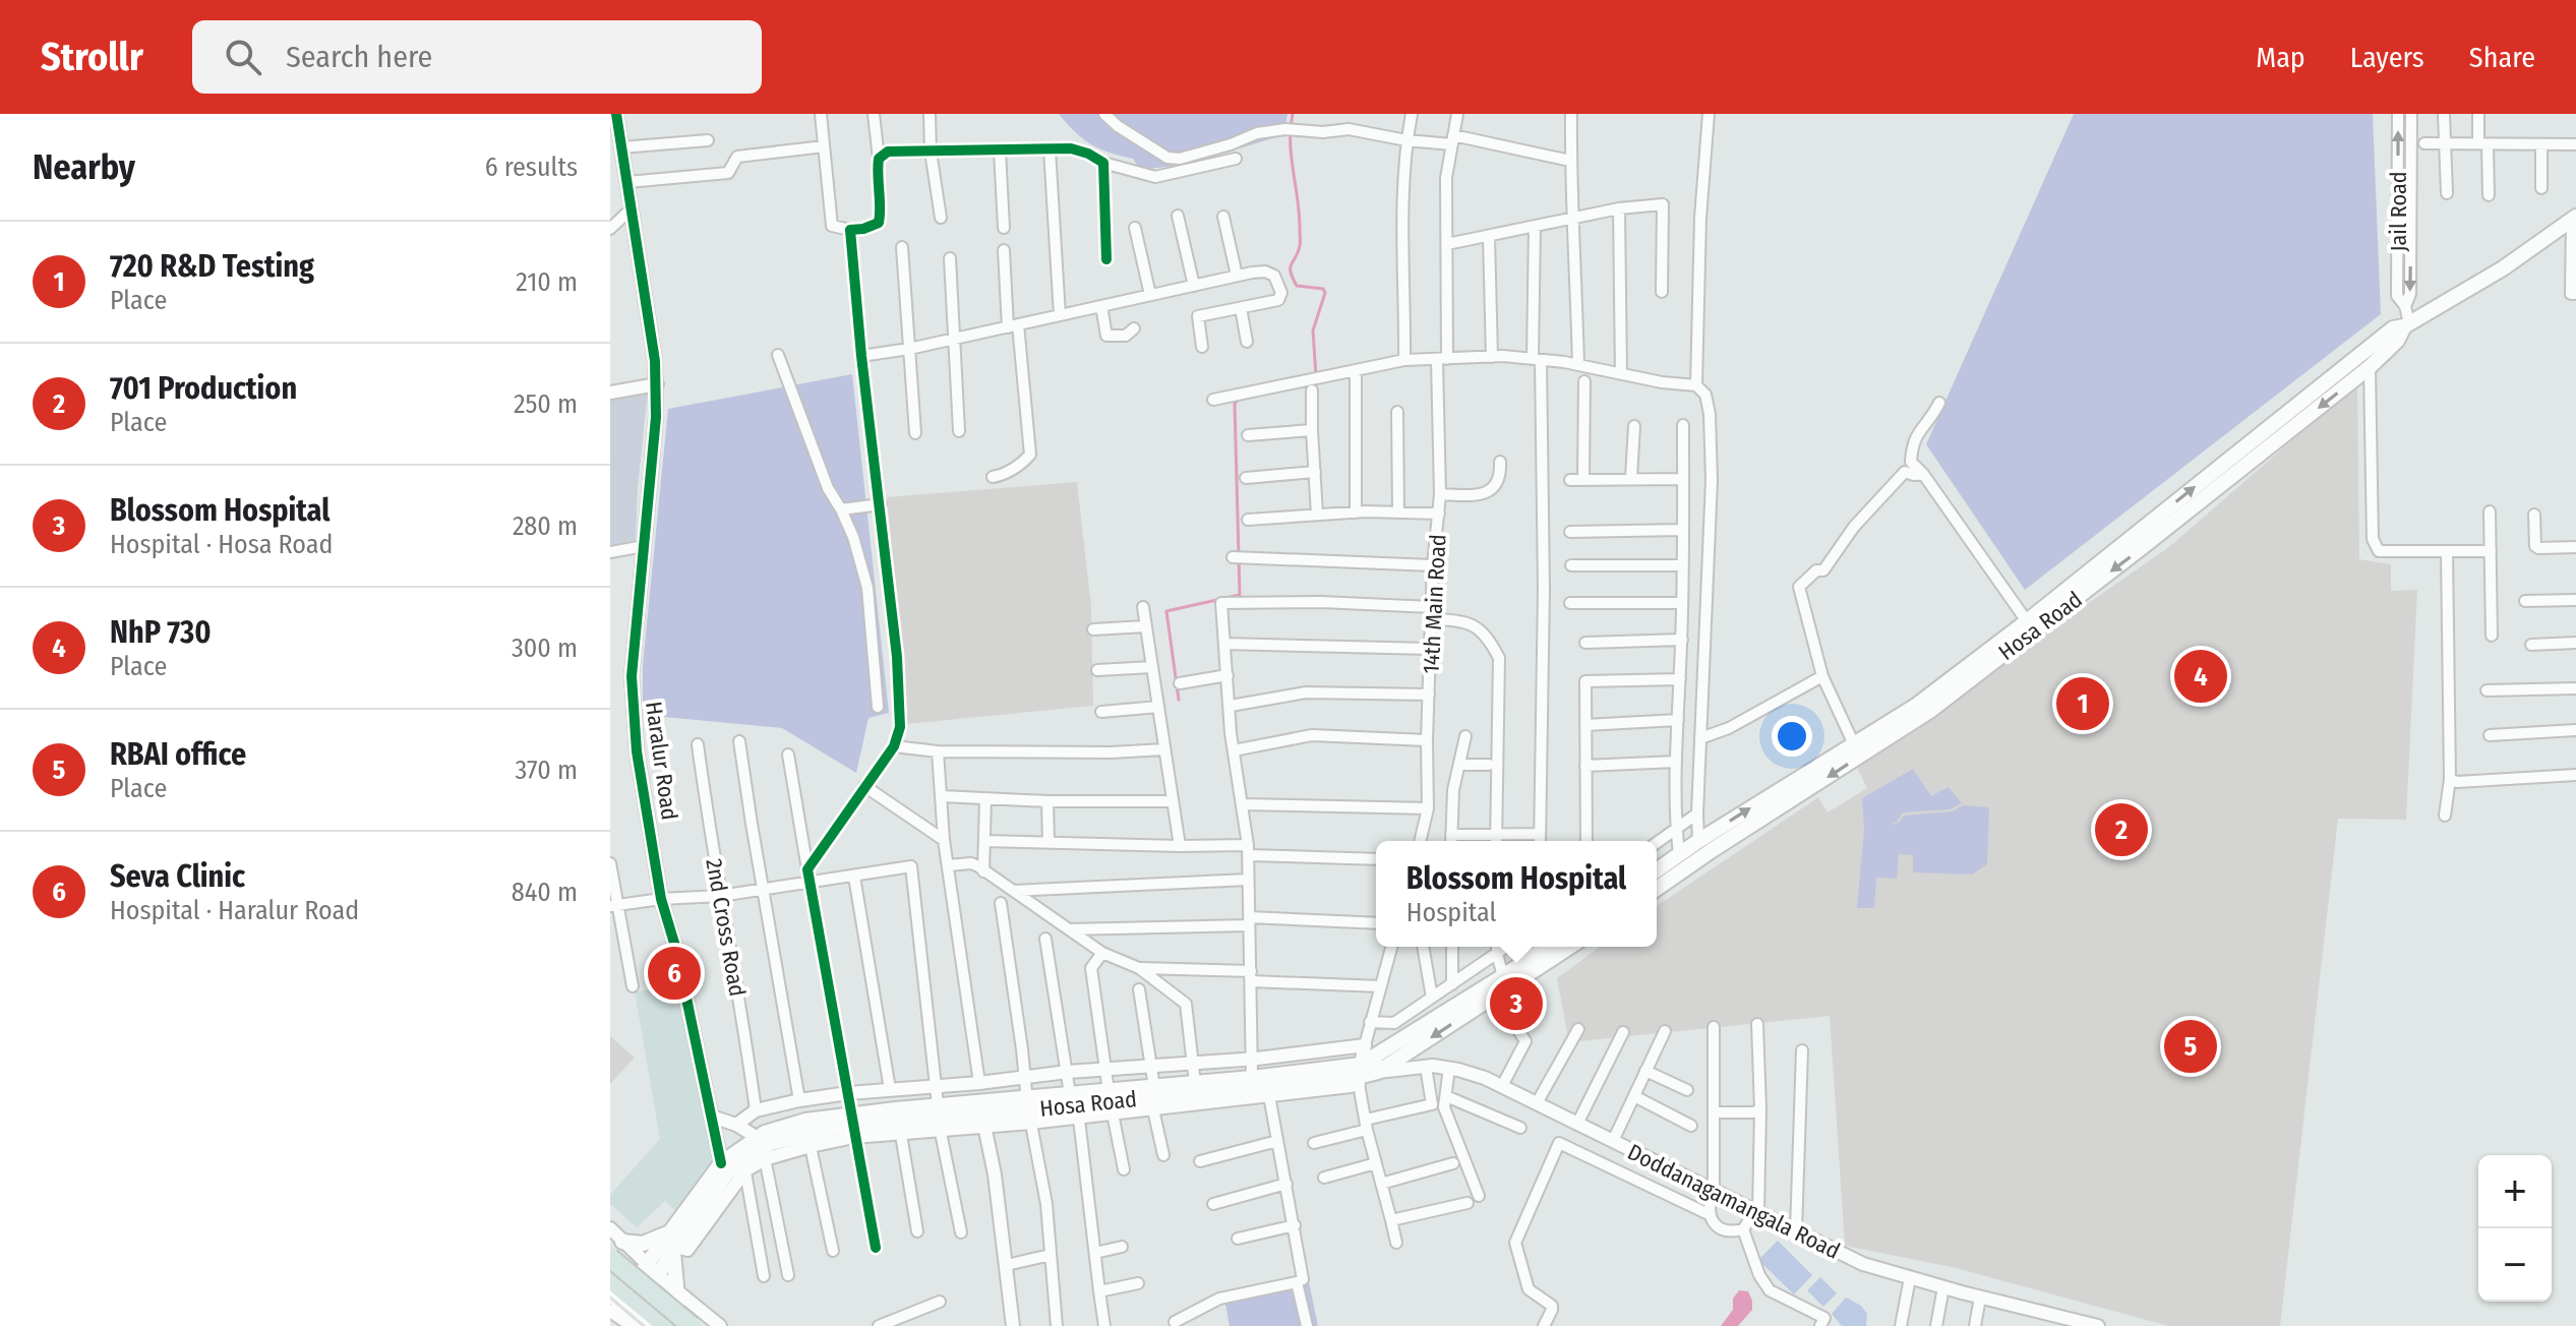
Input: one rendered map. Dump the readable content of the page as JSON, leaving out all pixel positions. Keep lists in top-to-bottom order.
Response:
{
  "streets": {
    "main road": ["Hosa Road"],
    "street": [
      "Jail Road",
      "14th Main Road",
      "Haralur Road",
      "2nd Cross Road",
      "Doddanagamangala Road"
    ]
  },
  "crossings": [
    ["Jail Road", "Hosa Road"],
    ["Hosa Road", "Haralur Road"],
    ["Hosa Road", "Doddanagamangala Road"],
    ["2nd Cross Road", "Doddanagamangala Road"]
  ],
  "page": {
    "header": "Strollr",
    "search": "Search here",
    "nav": ["Map", "Layers", "Share"],
    "heading": ["Nearby", "6 results"],
    "list": [
      {
        "mark": "1",
        "name": "720 R&D Testing",
        "note": "Place",
        "value": "210 m"
      },
      {
        "mark": "2",
        "name": "701 Production",
        "note": "Place",
        "value": "250 m"
      },
      {
        "mark": "3",
        "name": "Blossom Hospital",
        "note": "Hospital · Hosa Road",
        "value": "280 m"
      },
      {
        "mark": "4",
        "name": "NhP 730",
        "note": "Place",
        "value": "300 m"
      },
      {
        "mark": "5",
        "name": "RBAI office",
        "note": "Place",
        "value": "370 m"
      },
      {
        "mark": "6",
        "name": "Seva Clinic",
        "note": "Hospital · Haralur Road",
        "value": "840 m"
      }
    ],
    "pins": [
      "4",
      "1",
      "2",
      "6",
      "3",
      "5"
    ],
    "popup": ["Blossom Hospital", "Hospital"],
    "map_buttons": ["+", "−"]
  }
}
